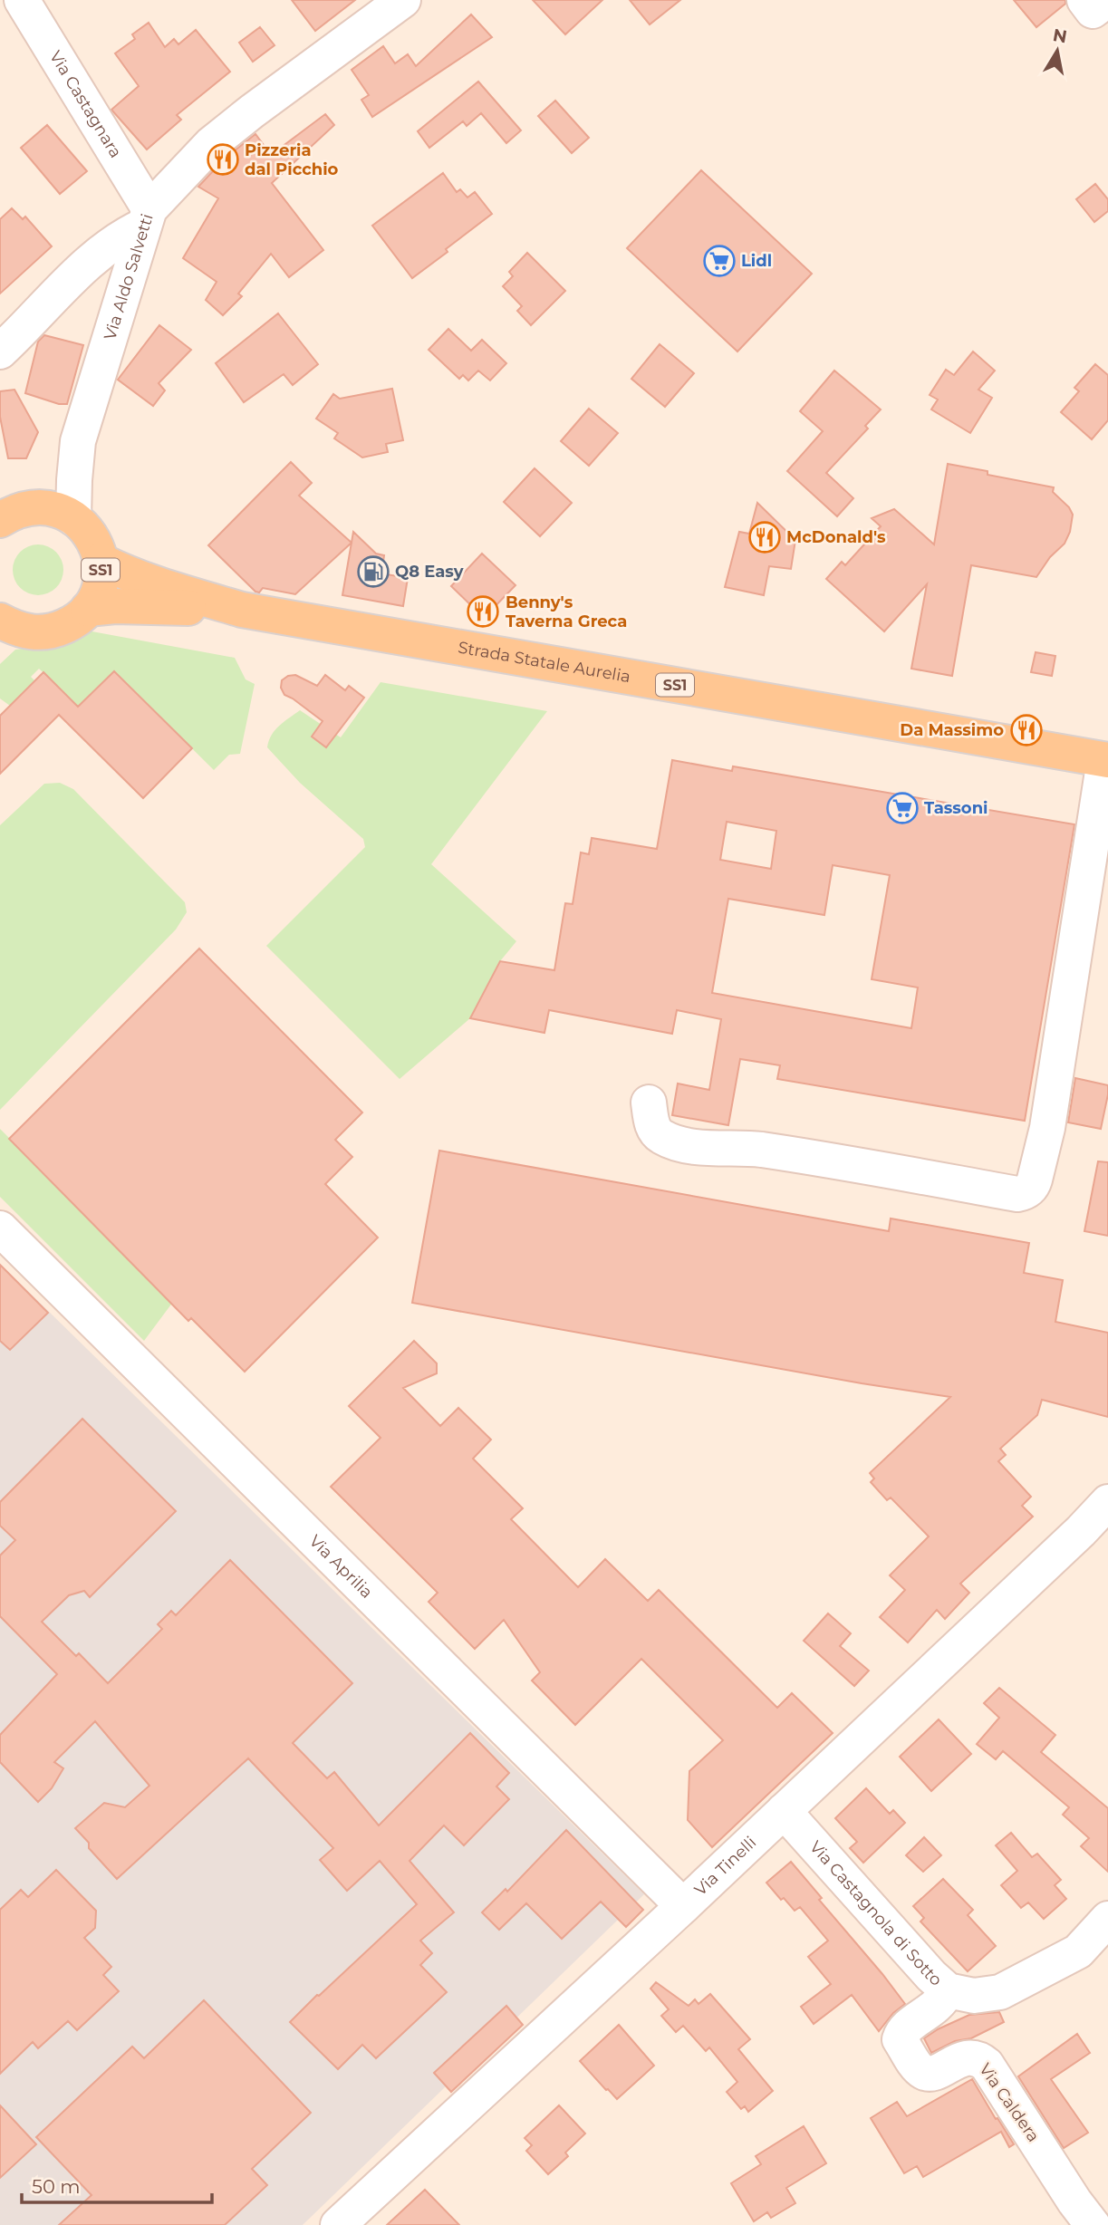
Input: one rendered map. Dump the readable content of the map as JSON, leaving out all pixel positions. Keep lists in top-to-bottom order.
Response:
{
  "streets": {
    "main road": ["SS1", "Strada Statale Aurelia"],
    "street": [
      "Via Castagnara",
      "Via Aldo Salvetti",
      "Via Aprilia",
      "Via Tinelli",
      "Via Castagnola di Sotto",
      "Via Caldera"
    ]
  },
  "crossings": [
    ["Via Castagnara", "Via Aldo Salvetti"],
    ["Via Aldo Salvetti", "SS1"],
    ["SS1", "Strada Statale Aurelia"],
    ["Via Aprilia", "Via Tinelli"],
    ["Via Tinelli", "Via Castagnola di Sotto"],
    ["Via Castagnola di Sotto", "Via Caldera"]
  ],
  "places": {
    "restaurant": [
      "Pizzeria dal Picchio",
      "McDonald's",
      "Benny's Taverna Greca",
      "Da Massimo"
    ],
    "supermarket": ["Lidl", "Tassoni"],
    "fuel station": ["Q8 Easy"]
  },
  "scale_bar": "50 m",
  "north": "top"
}
